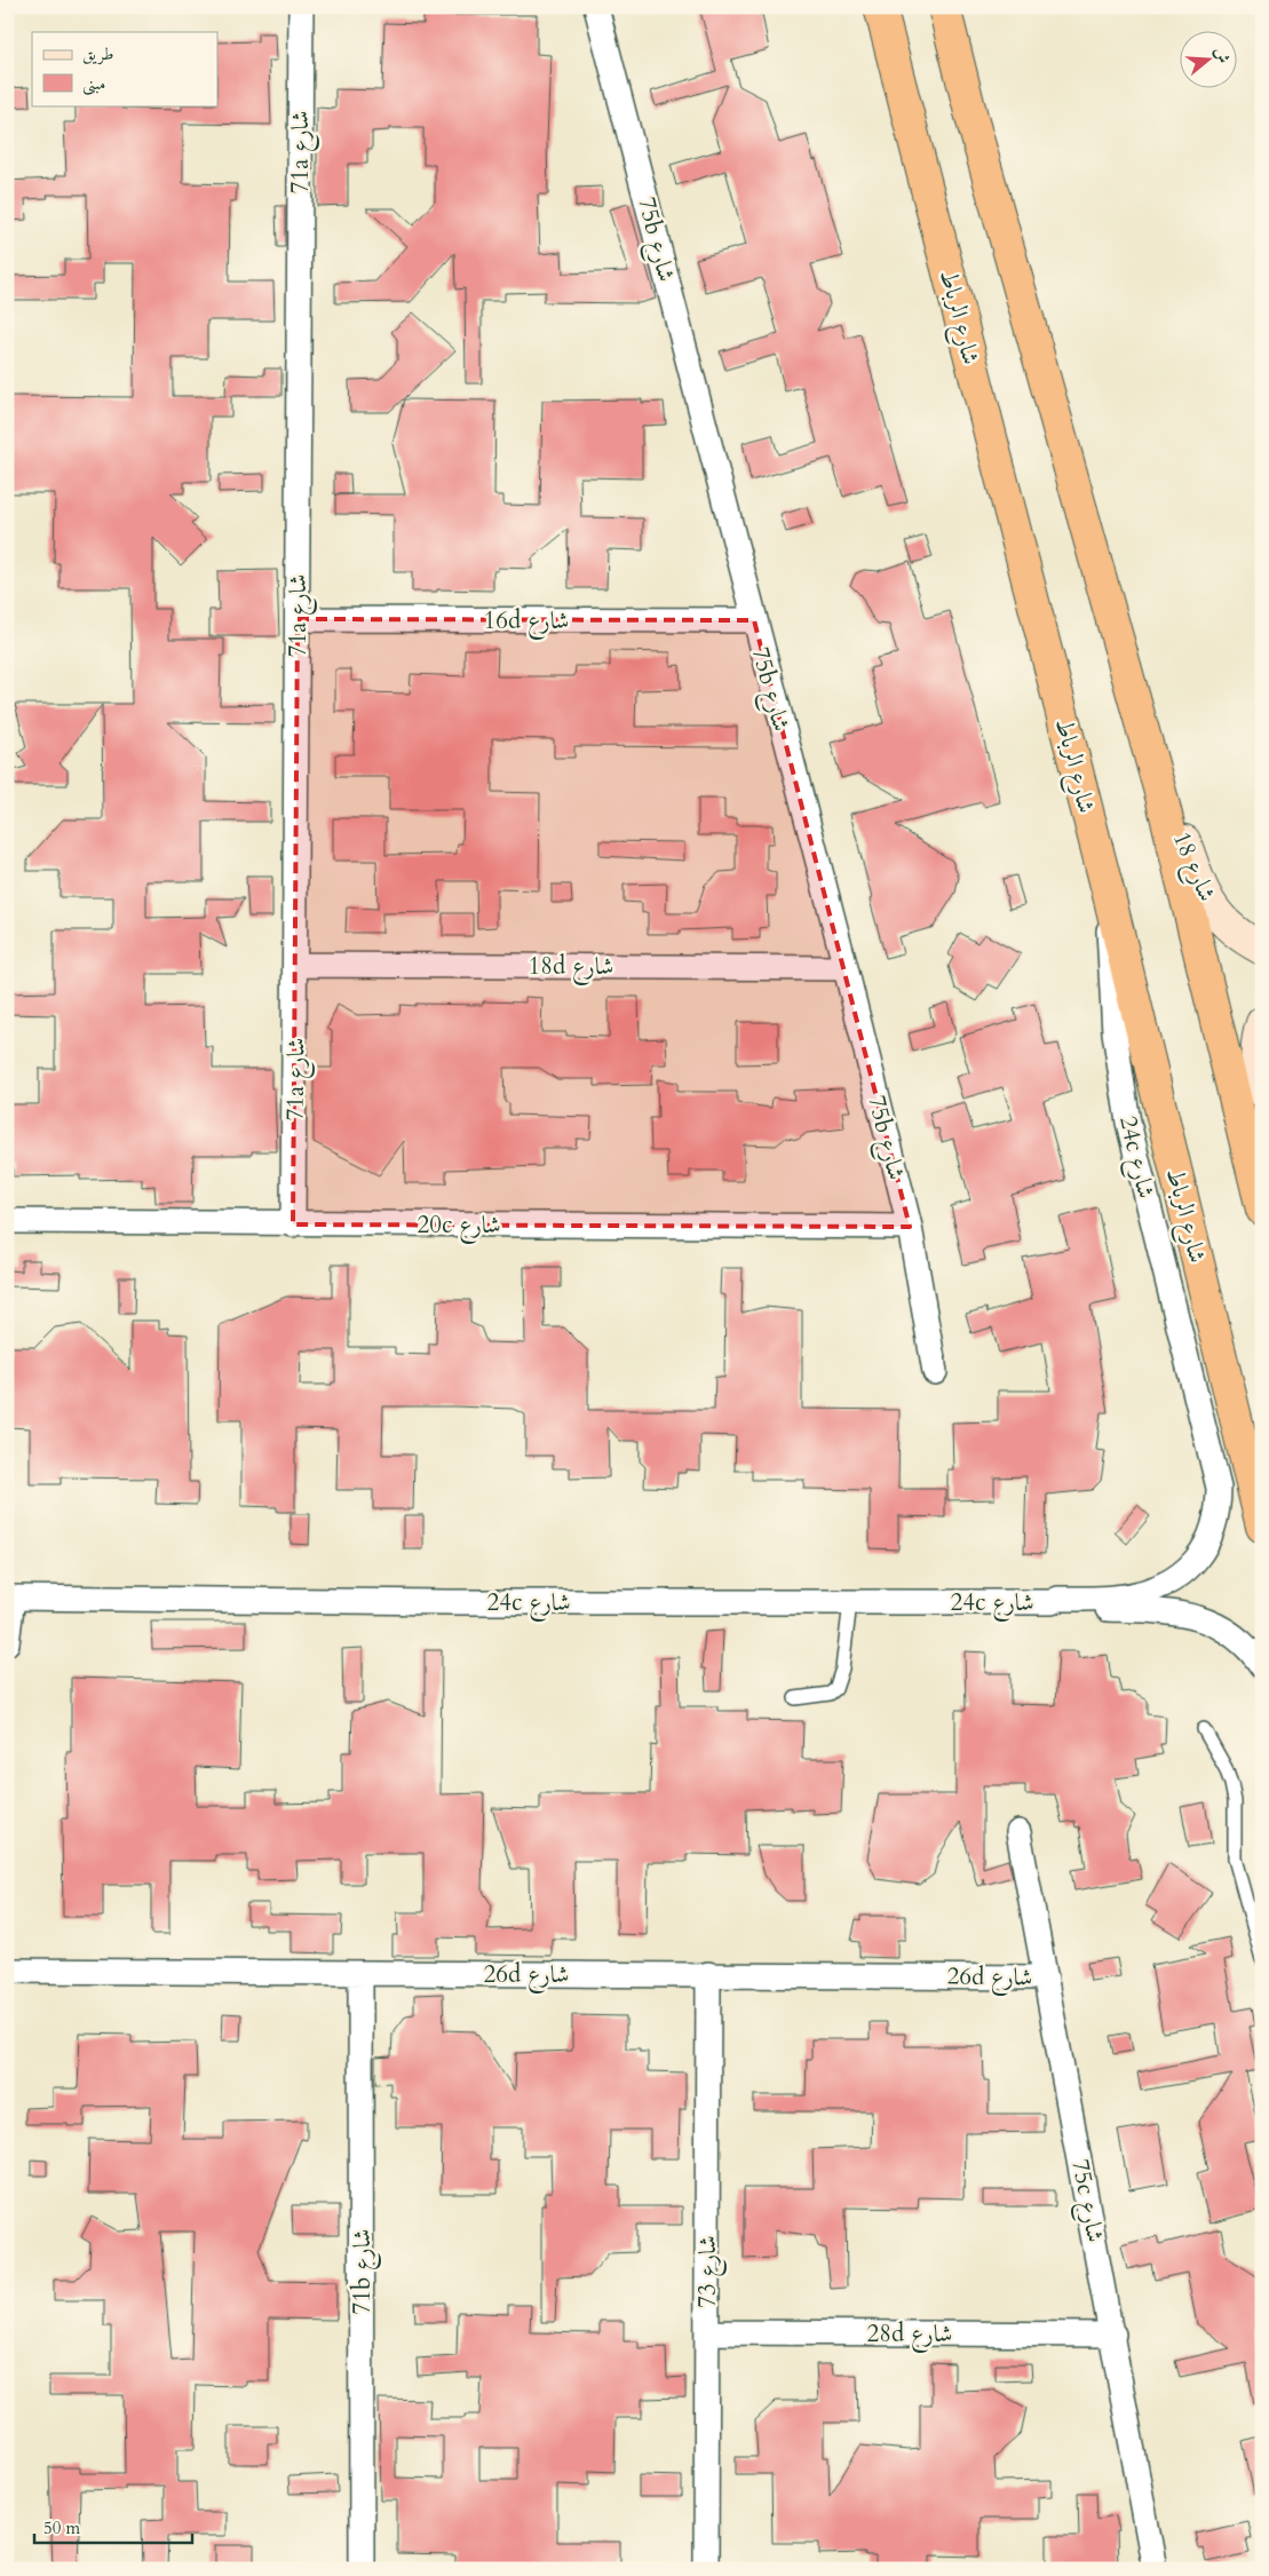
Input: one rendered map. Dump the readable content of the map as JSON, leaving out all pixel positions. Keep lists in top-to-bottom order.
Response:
{
  "streets": {
    "highway": ["شارع الرباط"],
    "street": [
      "71a شارع",
      "75b شارع",
      "16d شارع",
      "شارع 18",
      "18d شارع",
      "24c شارع",
      "20c شارع",
      "26d شارع",
      "75c شارع",
      "71b شارع",
      "شارع 73",
      "28d شارع"
    ]
  },
  "crossings": [
    ["71a شارع", "16d شارع"],
    ["71a شارع", "18d شارع"],
    ["71a شارع", "20c شارع"],
    ["75b شارع", "16d شارع"],
    ["75b شارع", "18d شارع"],
    ["75b شارع", "20c شارع"],
    ["شارع الرباط", "24c شارع"],
    ["26d شارع", "75c شارع"],
    ["26d شارع", "71b شارع"],
    ["26d شارع", "شارع 73"],
    ["75c شارع", "28d شارع"],
    ["شارع 73", "28d شارع"]
  ],
  "legend": ["طريق", "مبنى"],
  "scale_bar": "50 m",
  "north": "right"
}
